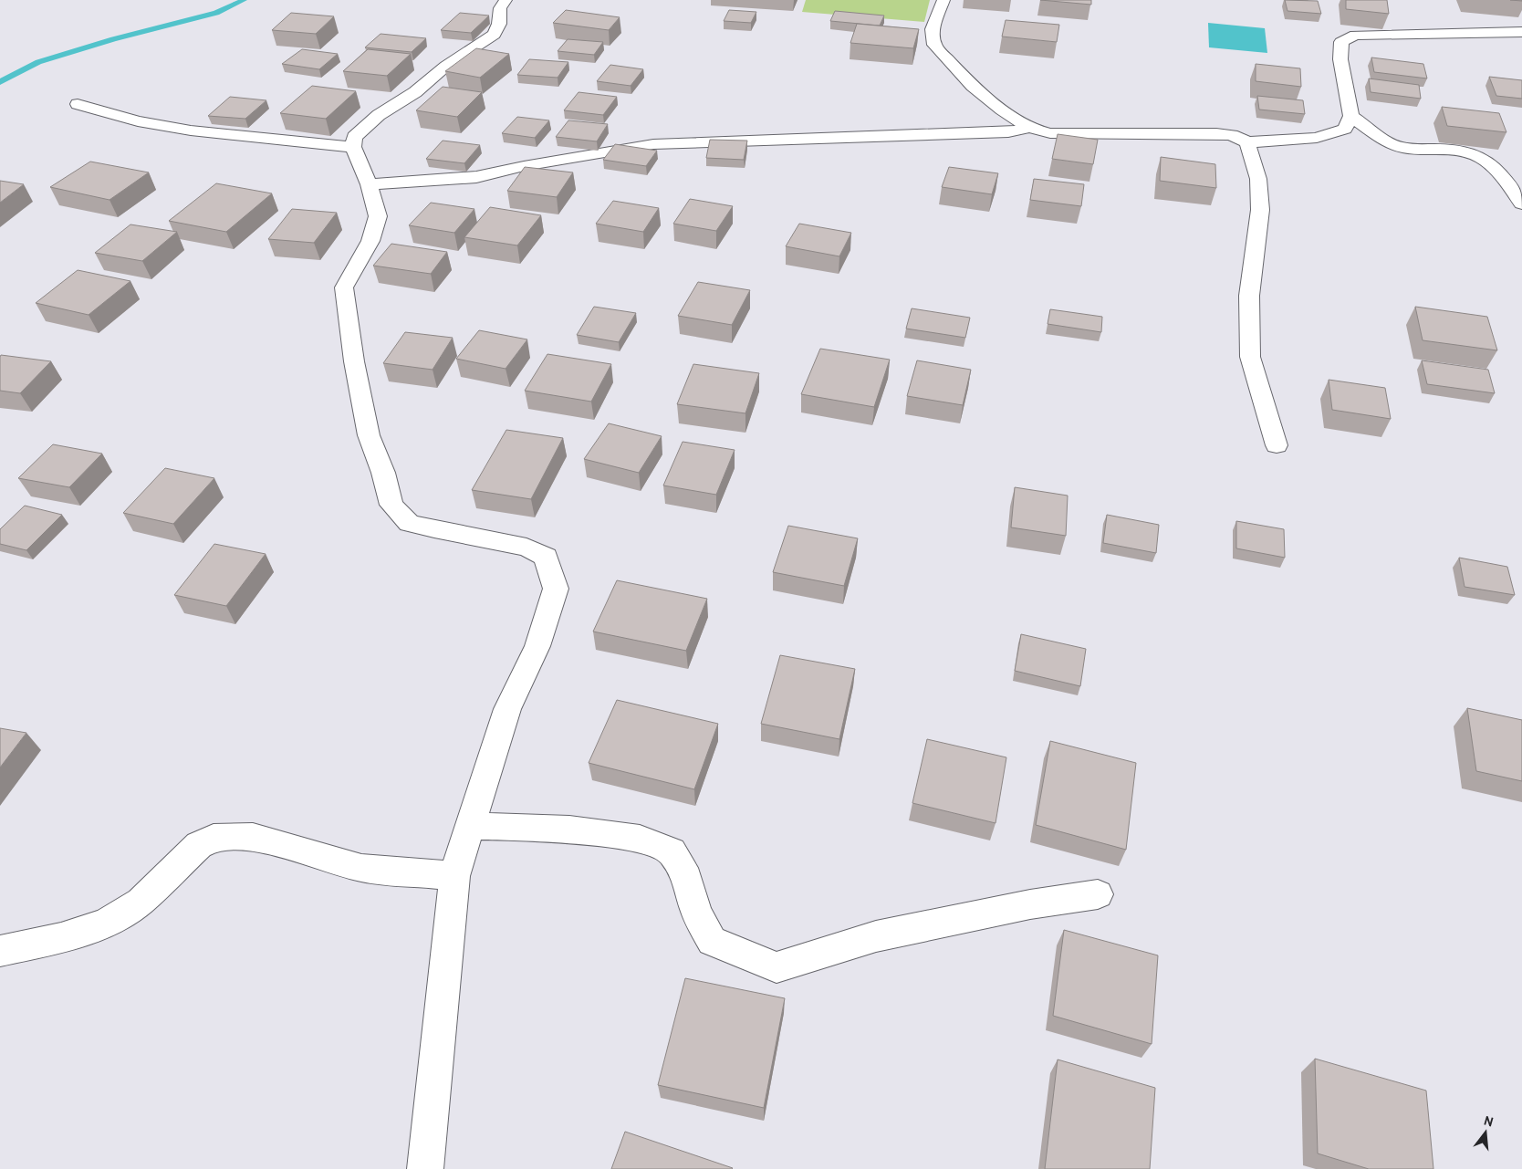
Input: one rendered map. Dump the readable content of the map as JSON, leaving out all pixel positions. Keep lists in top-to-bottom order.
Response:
{
  "north": "top"
}
